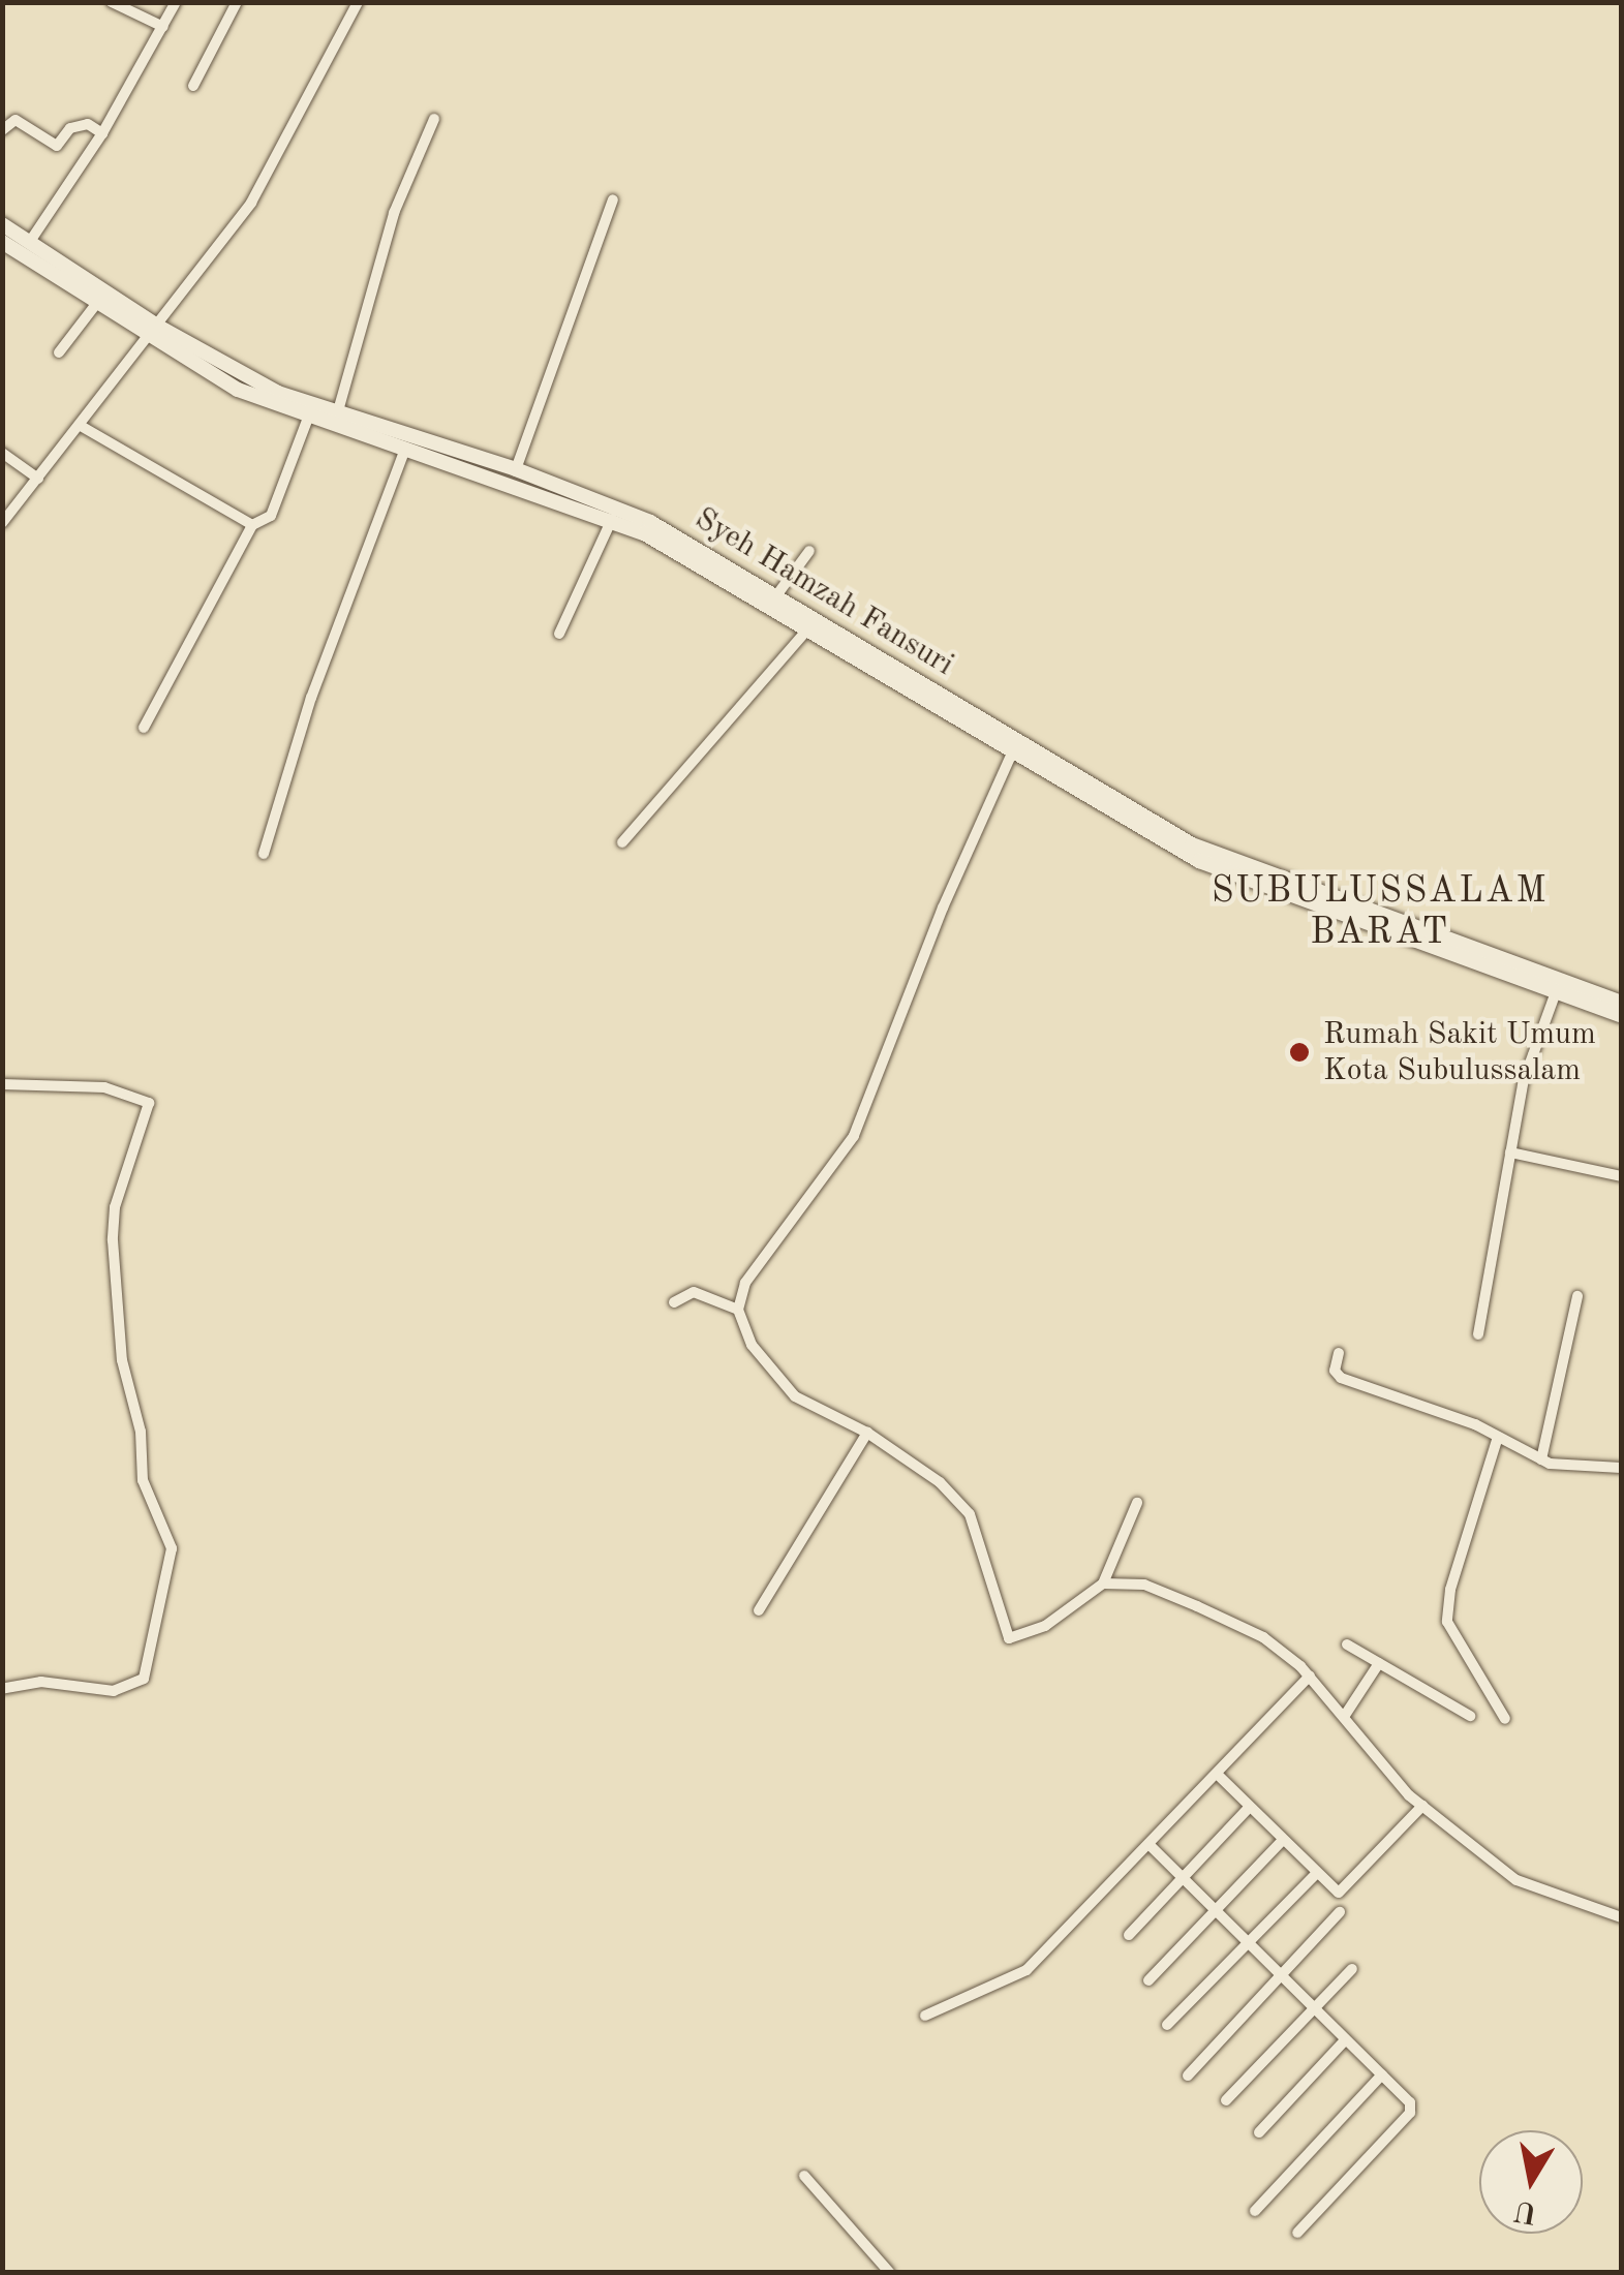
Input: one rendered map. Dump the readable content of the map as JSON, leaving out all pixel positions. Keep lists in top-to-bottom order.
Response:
{
  "streets": {
    "main road": ["Syeh Hamzah Fansuri"]
  },
  "districts": ["SUBULUSSALAM BARAT"],
  "places": ["Rumah Sakit Umum Kota Subulussalam"],
  "north": "bottom"
}
